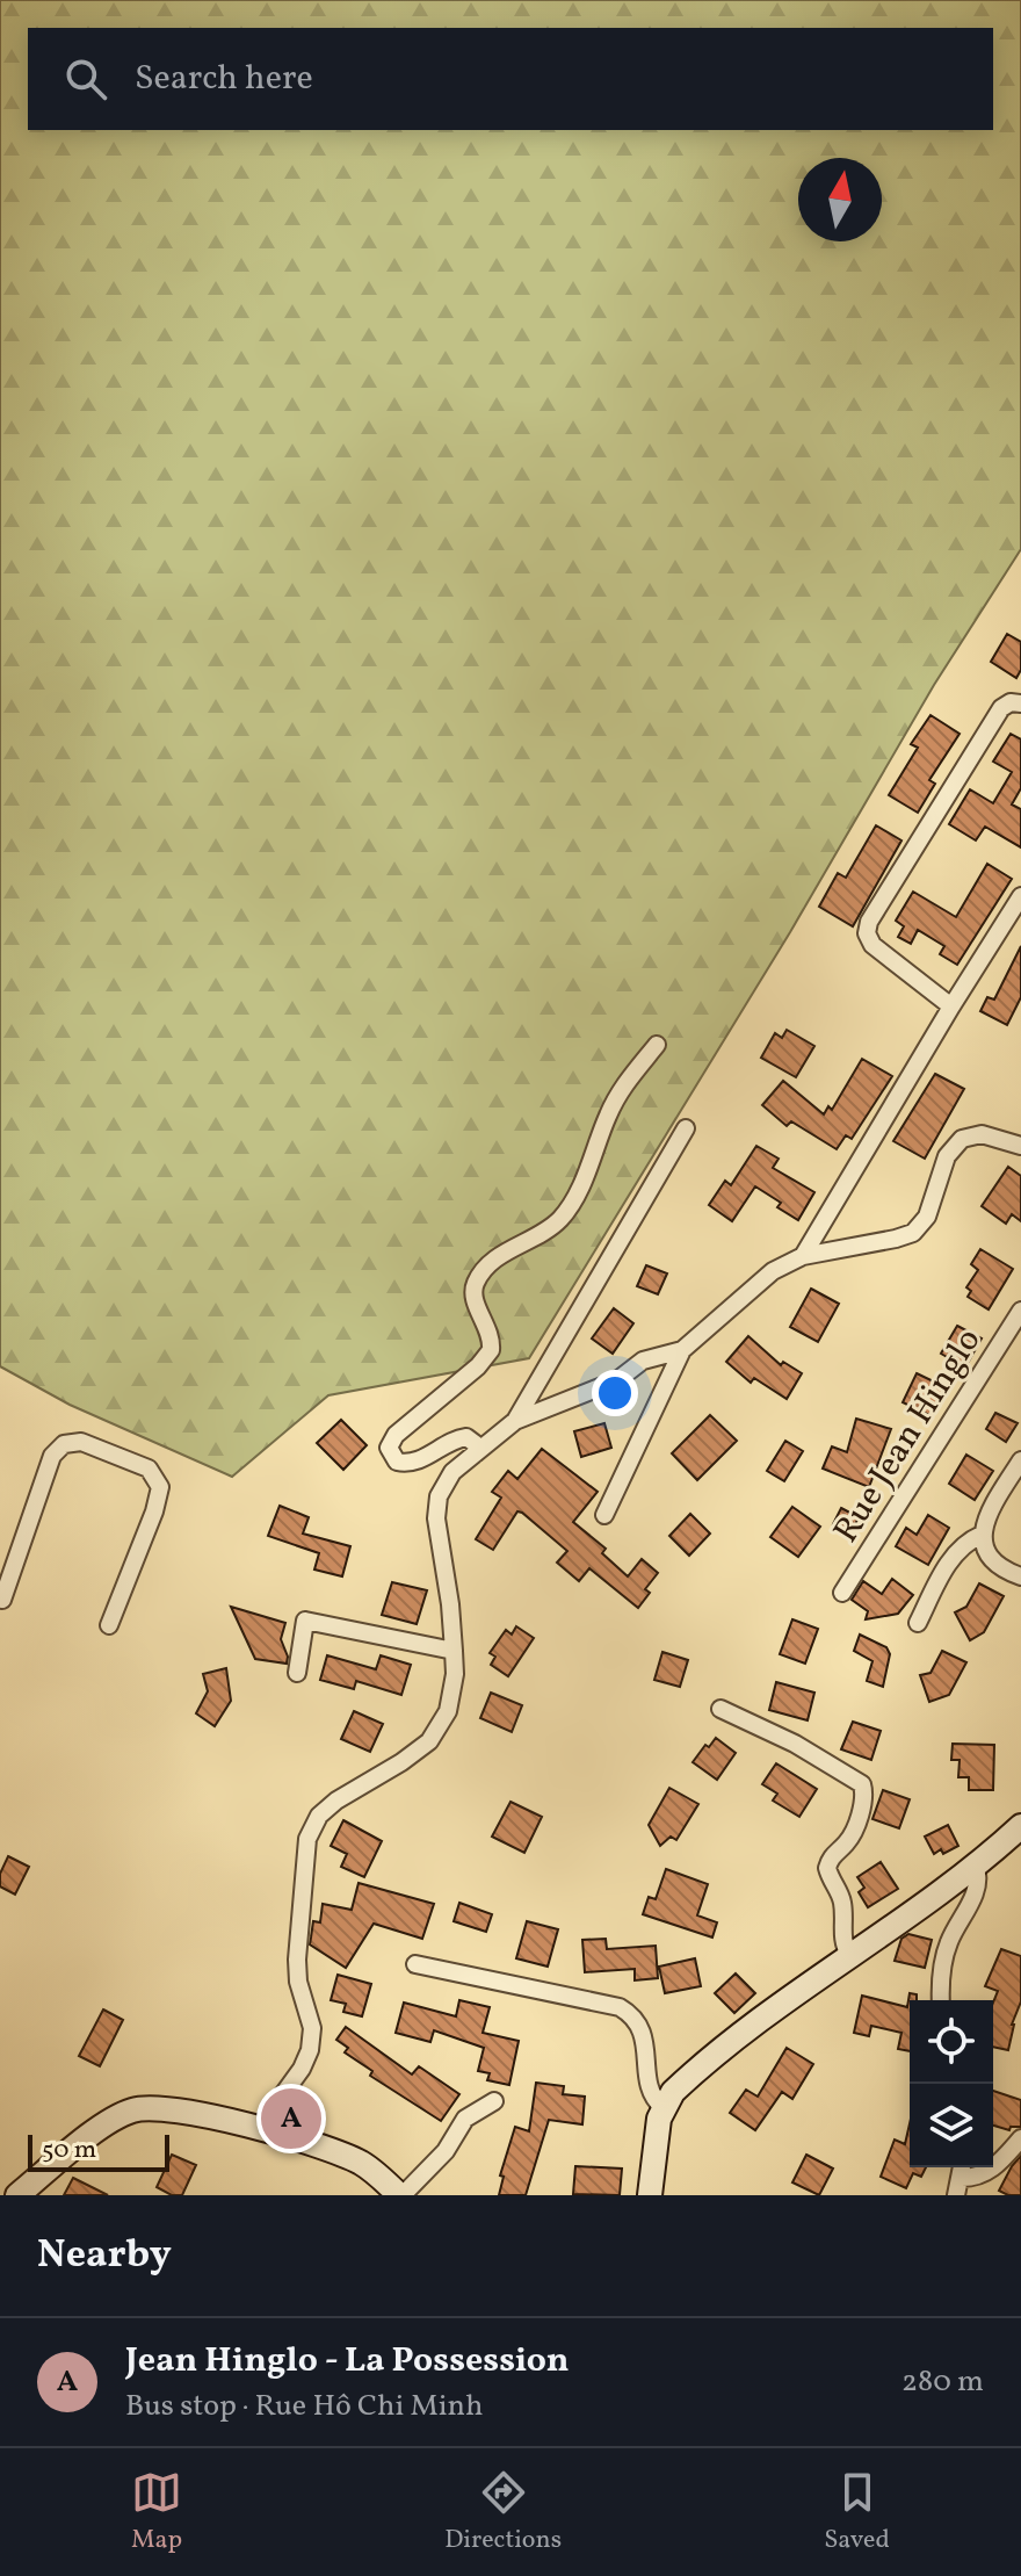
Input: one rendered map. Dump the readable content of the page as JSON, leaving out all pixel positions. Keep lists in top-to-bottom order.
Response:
{
  "streets": {
    "street": ["Rue Jean Hinglo"]
  },
  "scale_bar": "50 m",
  "north": "top",
  "page": {
    "search": "Search here",
    "pins": "A",
    "scale": "50 m",
    "heading": "Nearby",
    "list": [
      {
        "mark": "A",
        "name": "Jean Hinglo - La Possession",
        "note": "Bus stop · Rue Hô Chi Minh",
        "value": "280 m"
      }
    ],
    "nav": ["Map", "Directions", "Saved"]
  }
}
